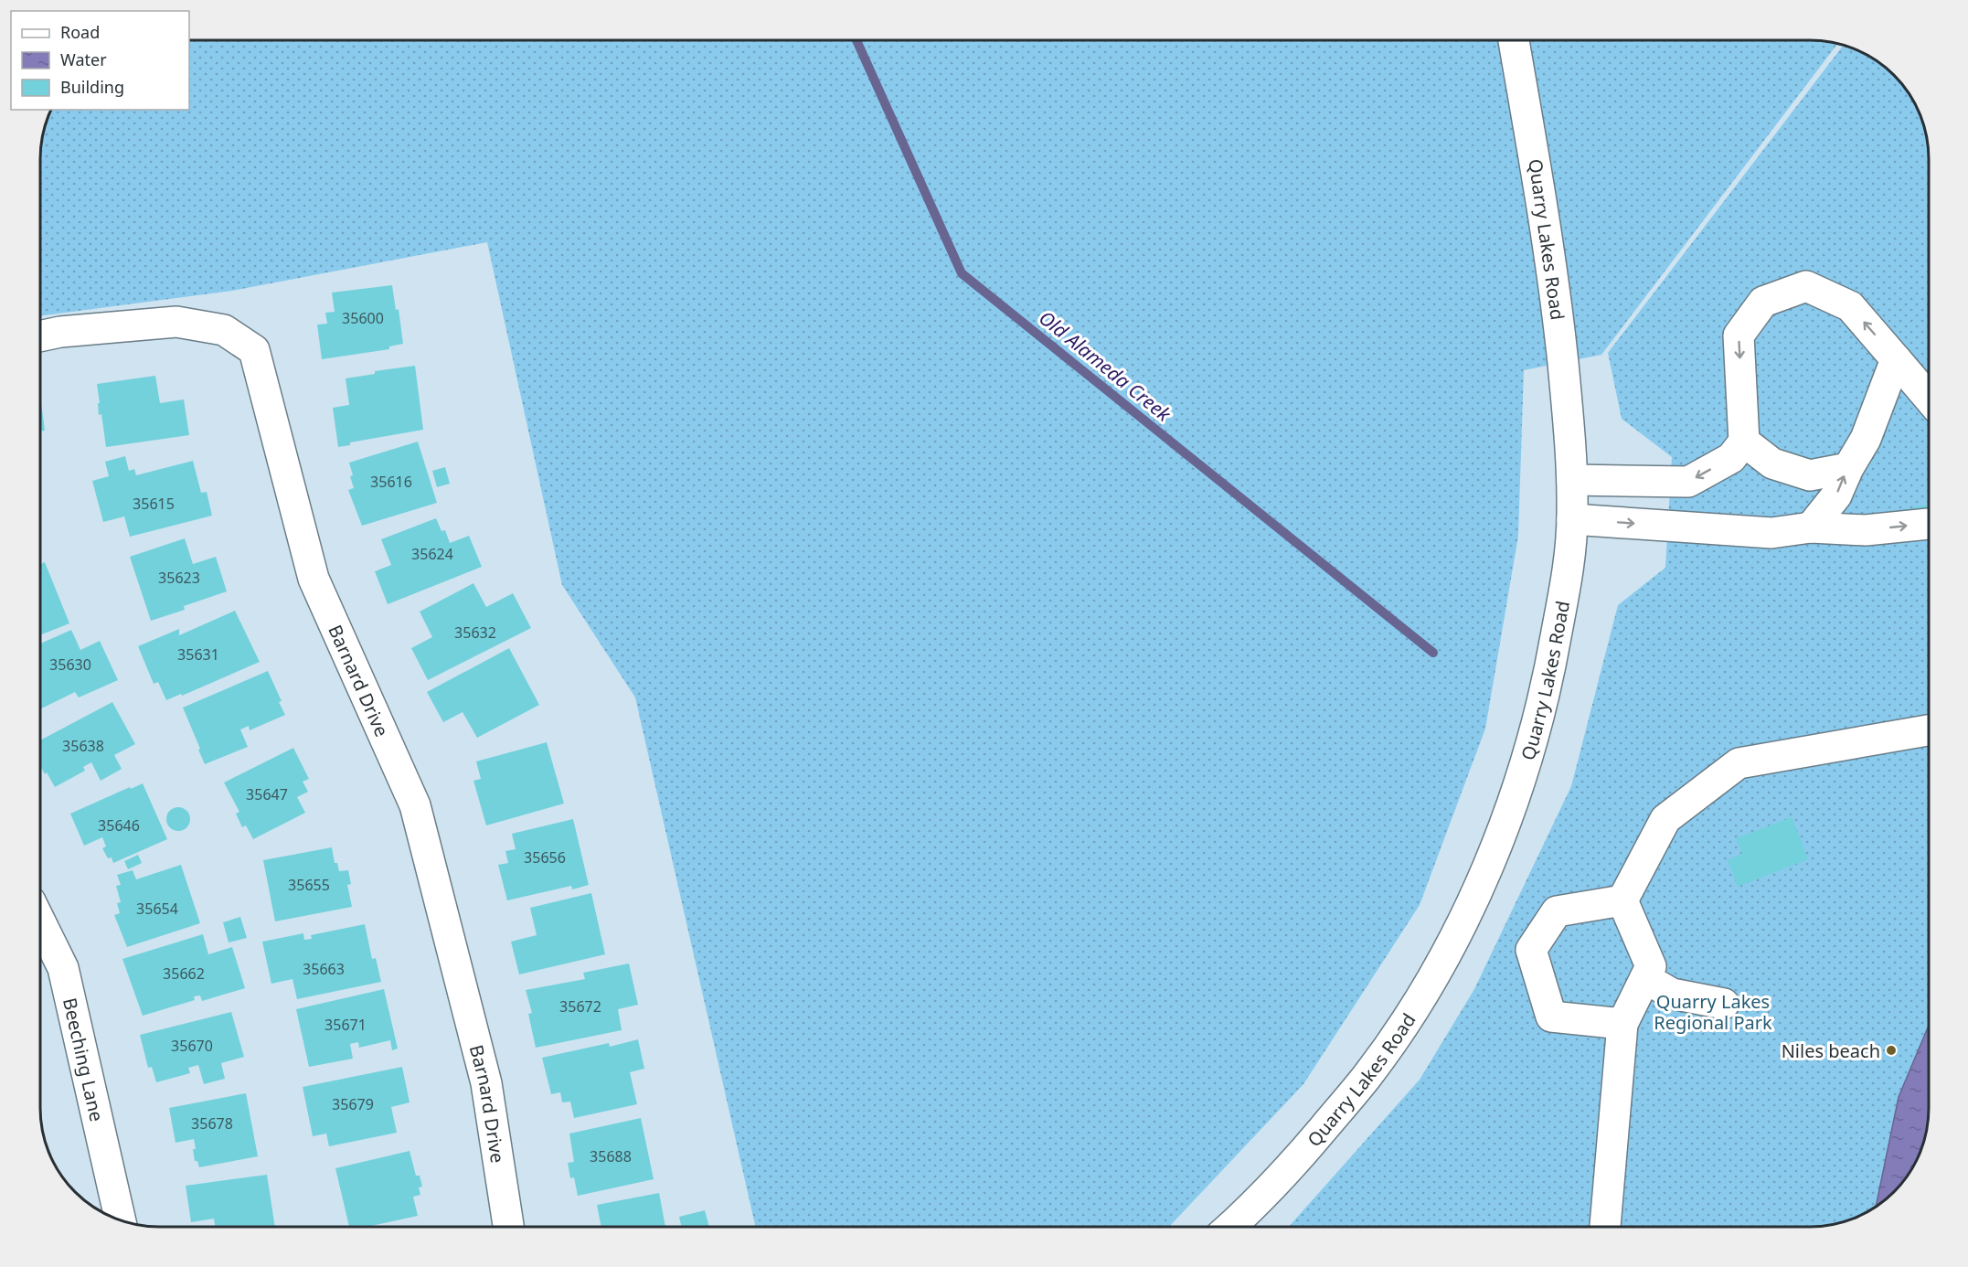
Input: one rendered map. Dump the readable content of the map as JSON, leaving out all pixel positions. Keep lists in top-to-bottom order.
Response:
{
  "streets": {
    "street": ["Quarry Lakes Road", "Barnard Drive", "Beeching Lane"]
  },
  "water": ["Old Alameda Creek"],
  "parks": ["Quarry Lakes Regional Park"],
  "places": ["Niles beach"],
  "house_numbers": [
    "35600",
    "35616",
    "35615",
    "35624",
    "35623",
    "35632",
    "35631",
    "35630",
    "35638",
    "35647",
    "35646",
    "35656",
    "35655",
    "35654",
    "35663",
    "35662",
    "35672",
    "35671",
    "35670",
    "35679",
    "35678",
    "35688"
  ],
  "legend": ["Road", "Water", "Building"]
}
